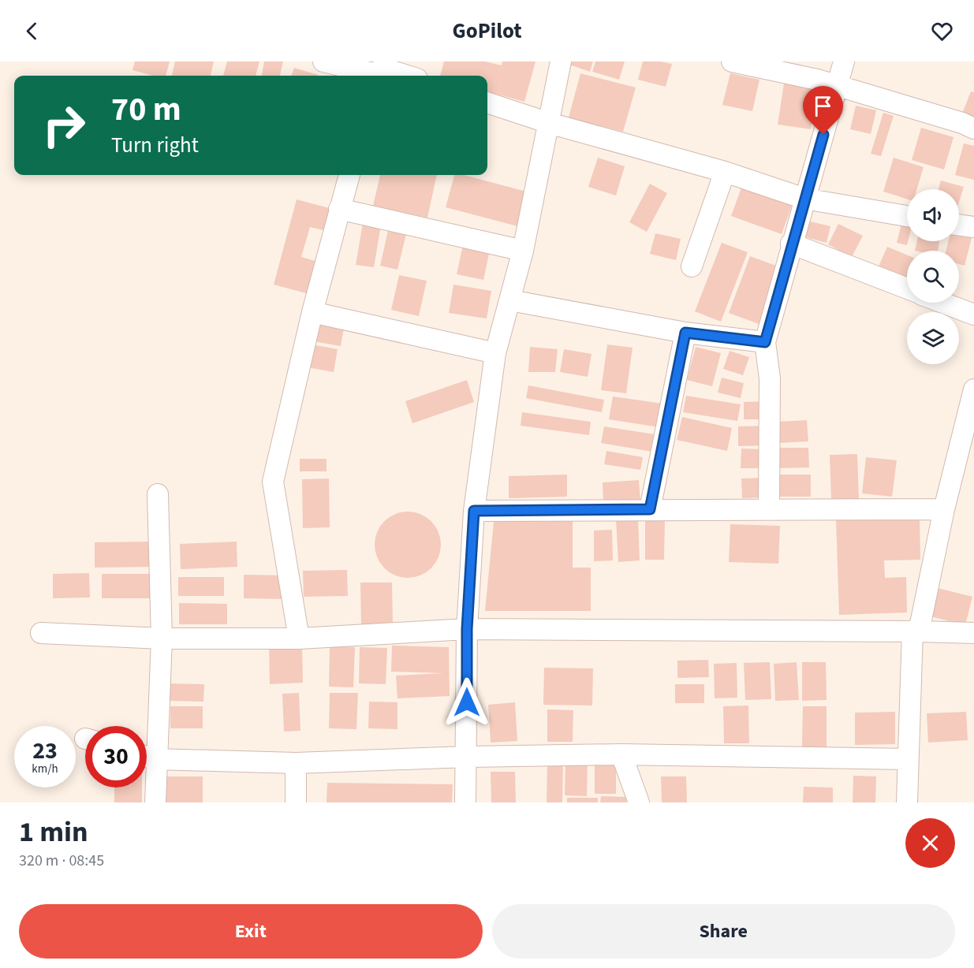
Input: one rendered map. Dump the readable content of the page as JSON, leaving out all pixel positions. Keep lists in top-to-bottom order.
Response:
{
  "page": {
    "header": "GoPilot",
    "turn": ["70 m", "Turn right"],
    "speed": "23 km/h",
    "limit": "30",
    "heading": ["1 min", "320 m · 08:45"],
    "buttons": ["Exit", "Share"]
  }
}
